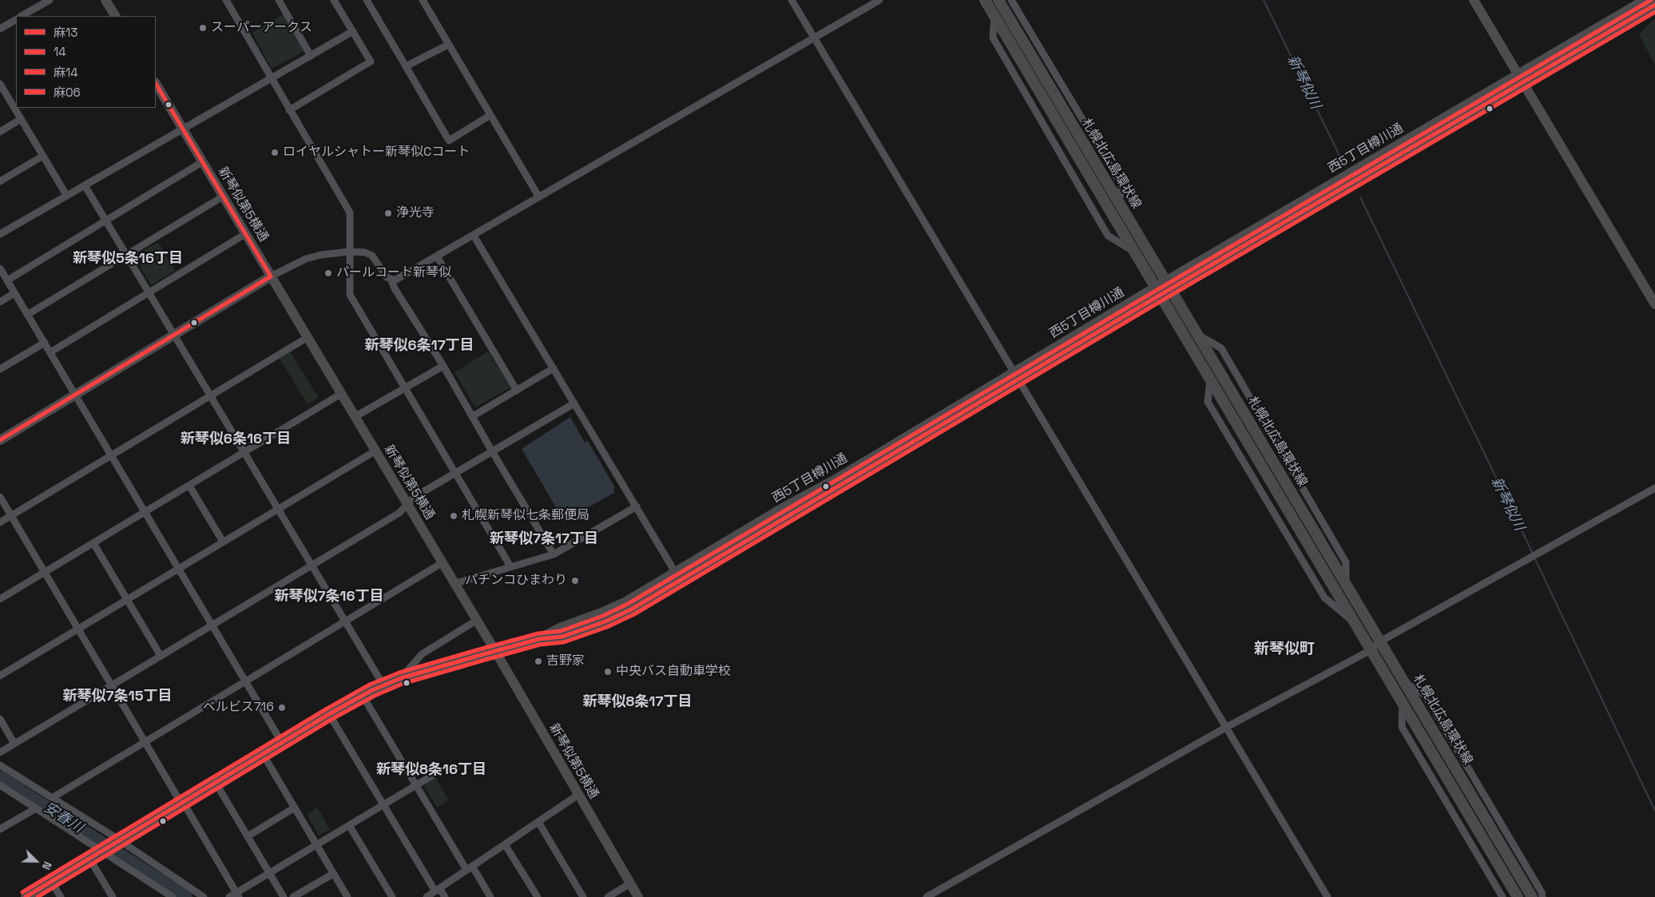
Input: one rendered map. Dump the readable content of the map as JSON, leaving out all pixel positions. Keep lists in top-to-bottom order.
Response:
{
  "streets": {
    "main road": ["西5丁目樽川通", "札幌北広島環状線", "新琴似第5横通"]
  },
  "crossings": [
    ["西5丁目樽川通", "札幌北広島環状線"],
    ["西5丁目樽川通", "新琴似第5横通"]
  ],
  "districts": [
    "新琴似5条16丁目",
    "新琴似6条17丁目",
    "新琴似6条16丁目",
    "新琴似7条17丁目",
    "新琴似7条16丁目",
    "新琴似町",
    "新琴似7条15丁目",
    "新琴似8条17丁目",
    "新琴似8条16丁目"
  ],
  "water": ["新琴似川", "安春川"],
  "places": [
    "スーパーアークス",
    "ロイヤルシャトー新琴似Cコート",
    "浄光寺",
    "パールコート新琴似",
    "札幌新琴似七条郵便局",
    "パチンコひまわり",
    "吉野家",
    "中央バス自動車学校",
    "ベルビス716"
  ],
  "lines": [
    "transit line 麻14",
    "transit line 麻13",
    "transit line 14",
    "transit line 麻06"
  ],
  "legend": [
    "麻13",
    "14",
    "麻14",
    "麻06"
  ],
  "north": "bottom right"
}
